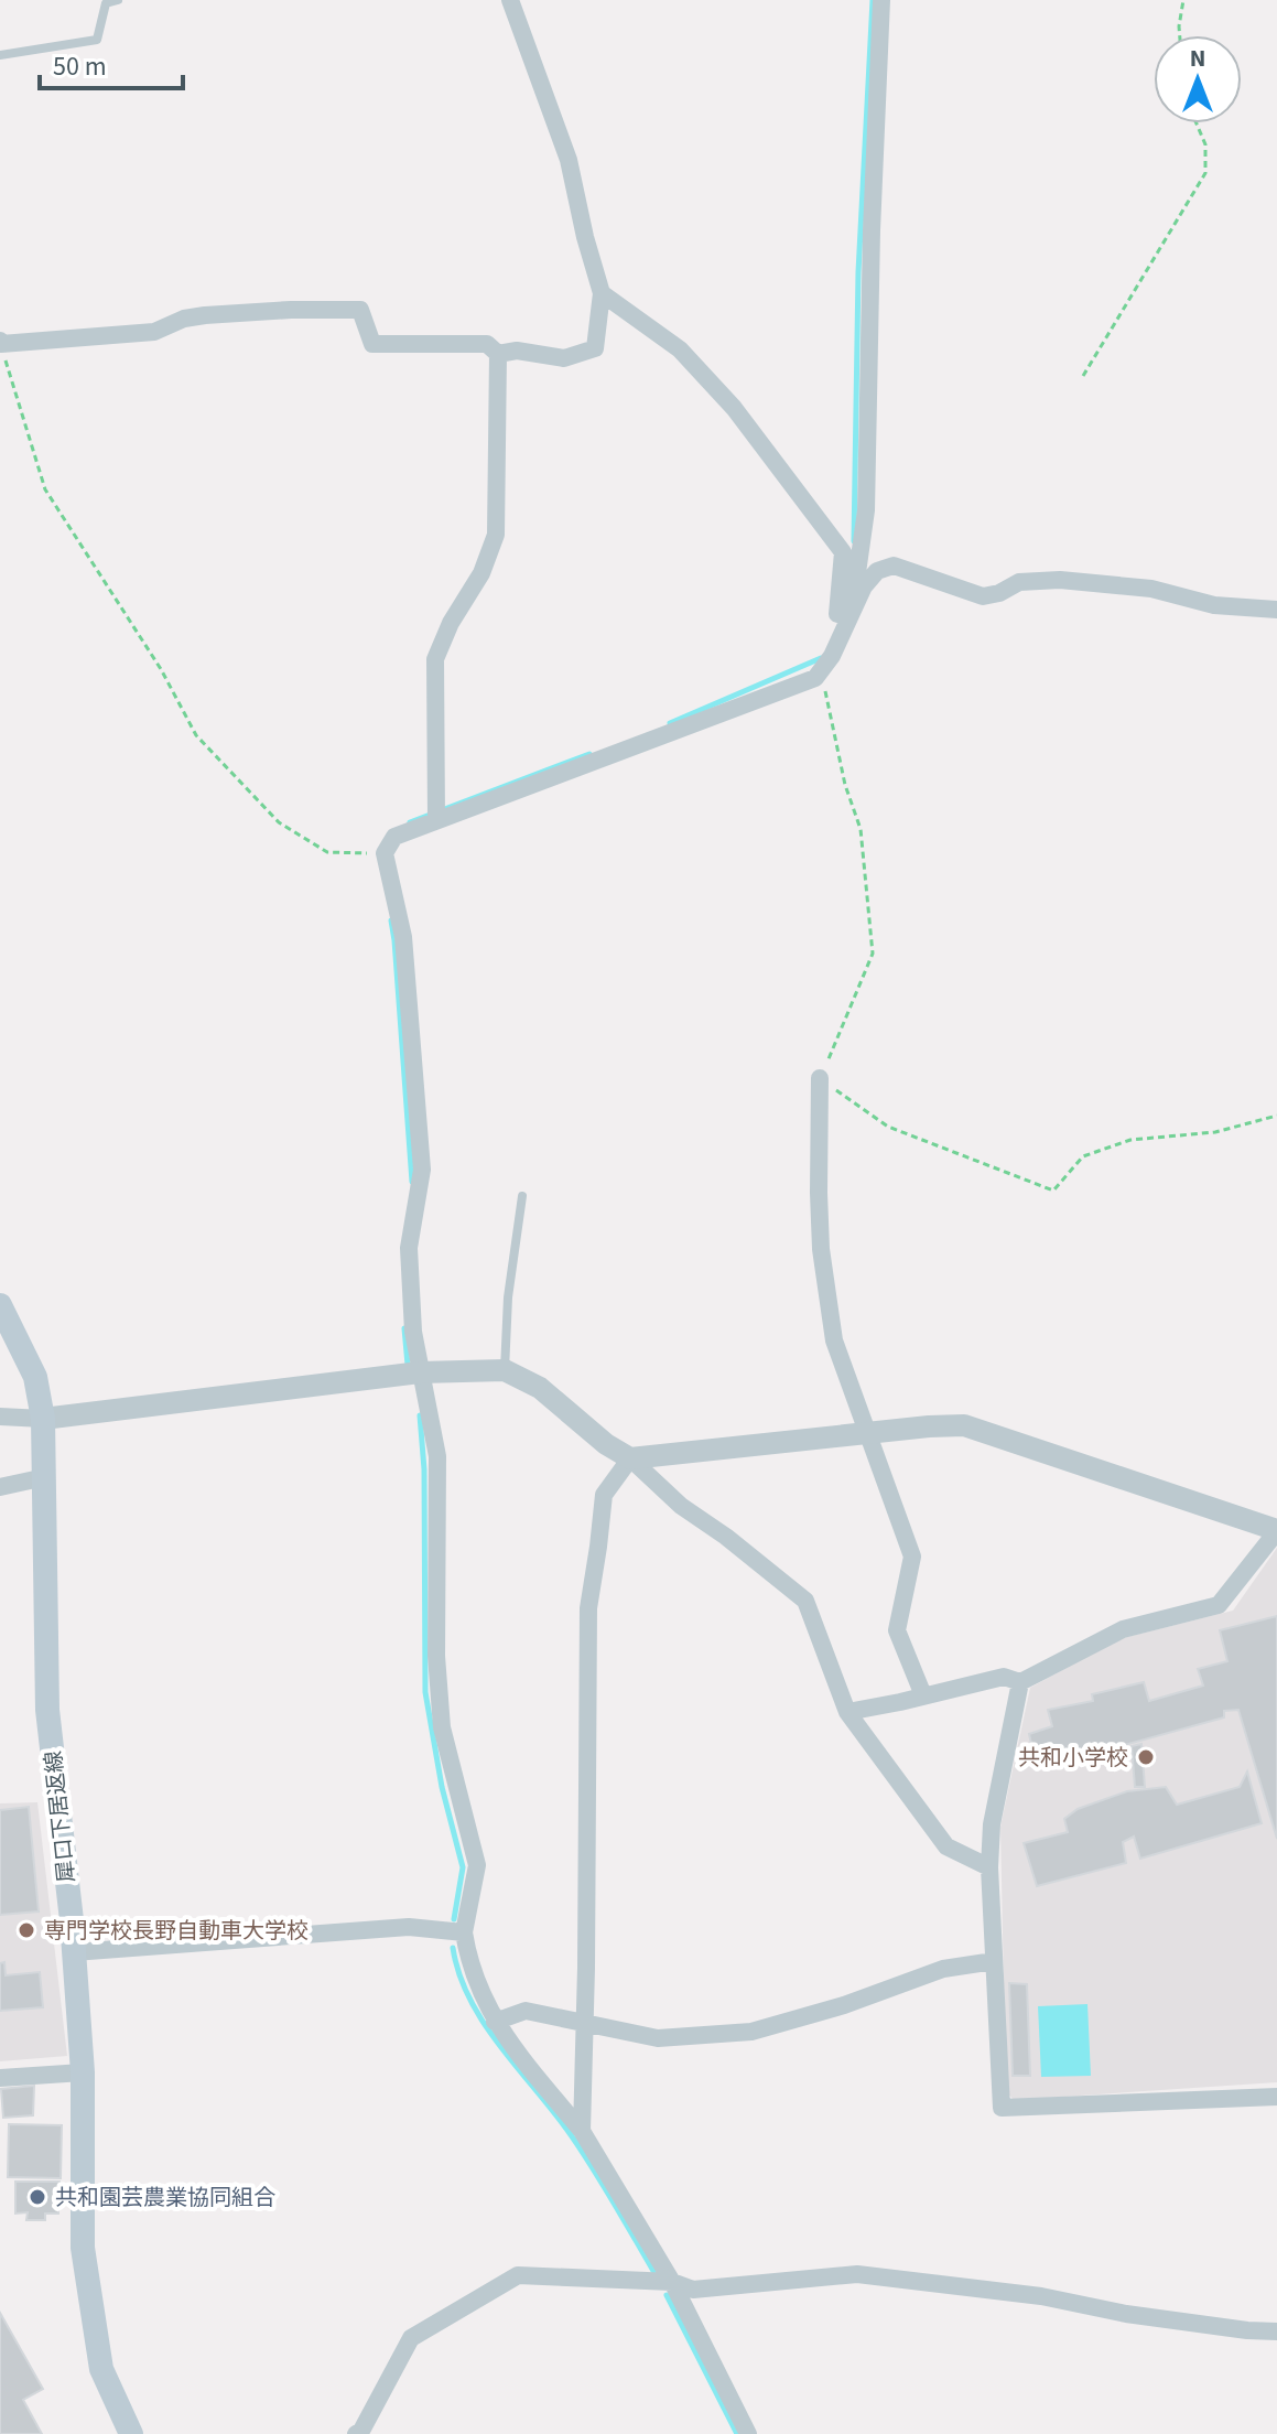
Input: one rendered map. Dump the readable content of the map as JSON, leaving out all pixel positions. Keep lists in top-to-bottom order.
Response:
{
  "streets": {
    "main road": ["犀口下居返線"]
  },
  "places": ["共和小学校", "専門学校長野自動車大学校", "共和園芸農業協同組合"],
  "scale_bar": "50 m",
  "north": "top"
}
